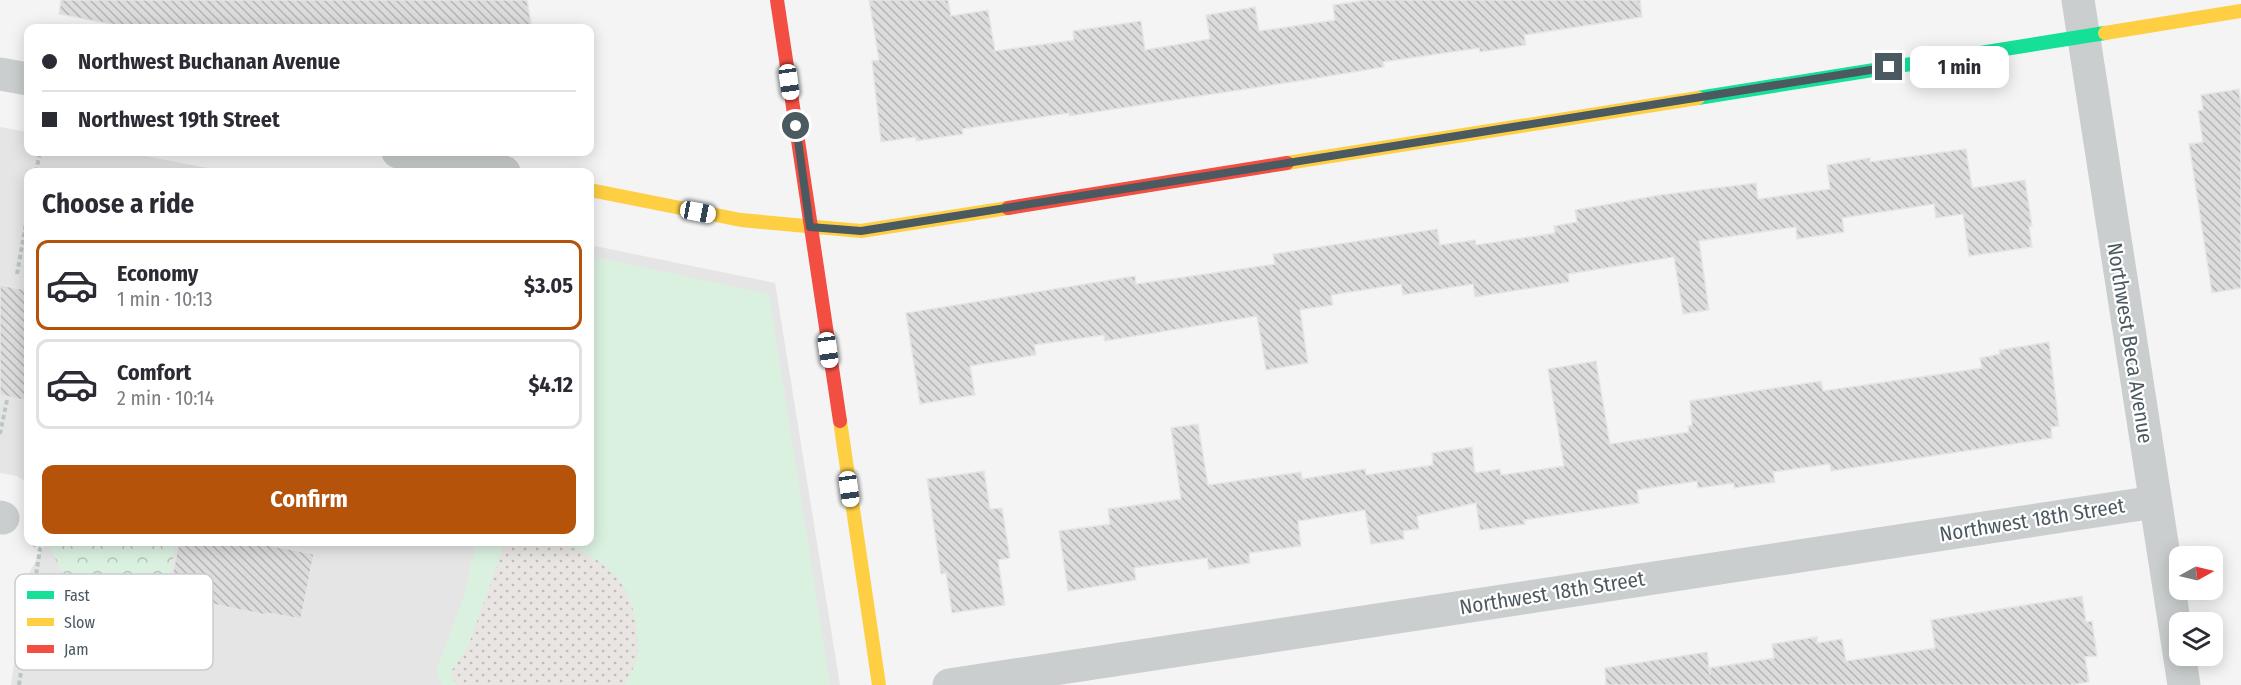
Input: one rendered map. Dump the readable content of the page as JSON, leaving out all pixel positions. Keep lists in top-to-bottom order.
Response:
{
  "streets": {
    "street": ["Northwest Beca Avenue", "Northwest 18th Street"]
  },
  "crossings": [
    ["Northwest Beca Avenue", "Northwest 18th Street"]
  ],
  "legend": ["Fast", "Slow", "Jam"],
  "north": "right",
  "page": {
    "banner": ["Northwest Buchanan Avenue", "Northwest 19th Street"],
    "bubble": "1 min",
    "heading": "Choose a ride",
    "list": [
      {
        "name": "Economy",
        "note": "1 min · 10:13",
        "value": "$3.05"
      },
      {
        "name": "Comfort",
        "note": "2 min · 10:14",
        "value": "$4.12"
      }
    ],
    "buttons": "Confirm"
  }
}
